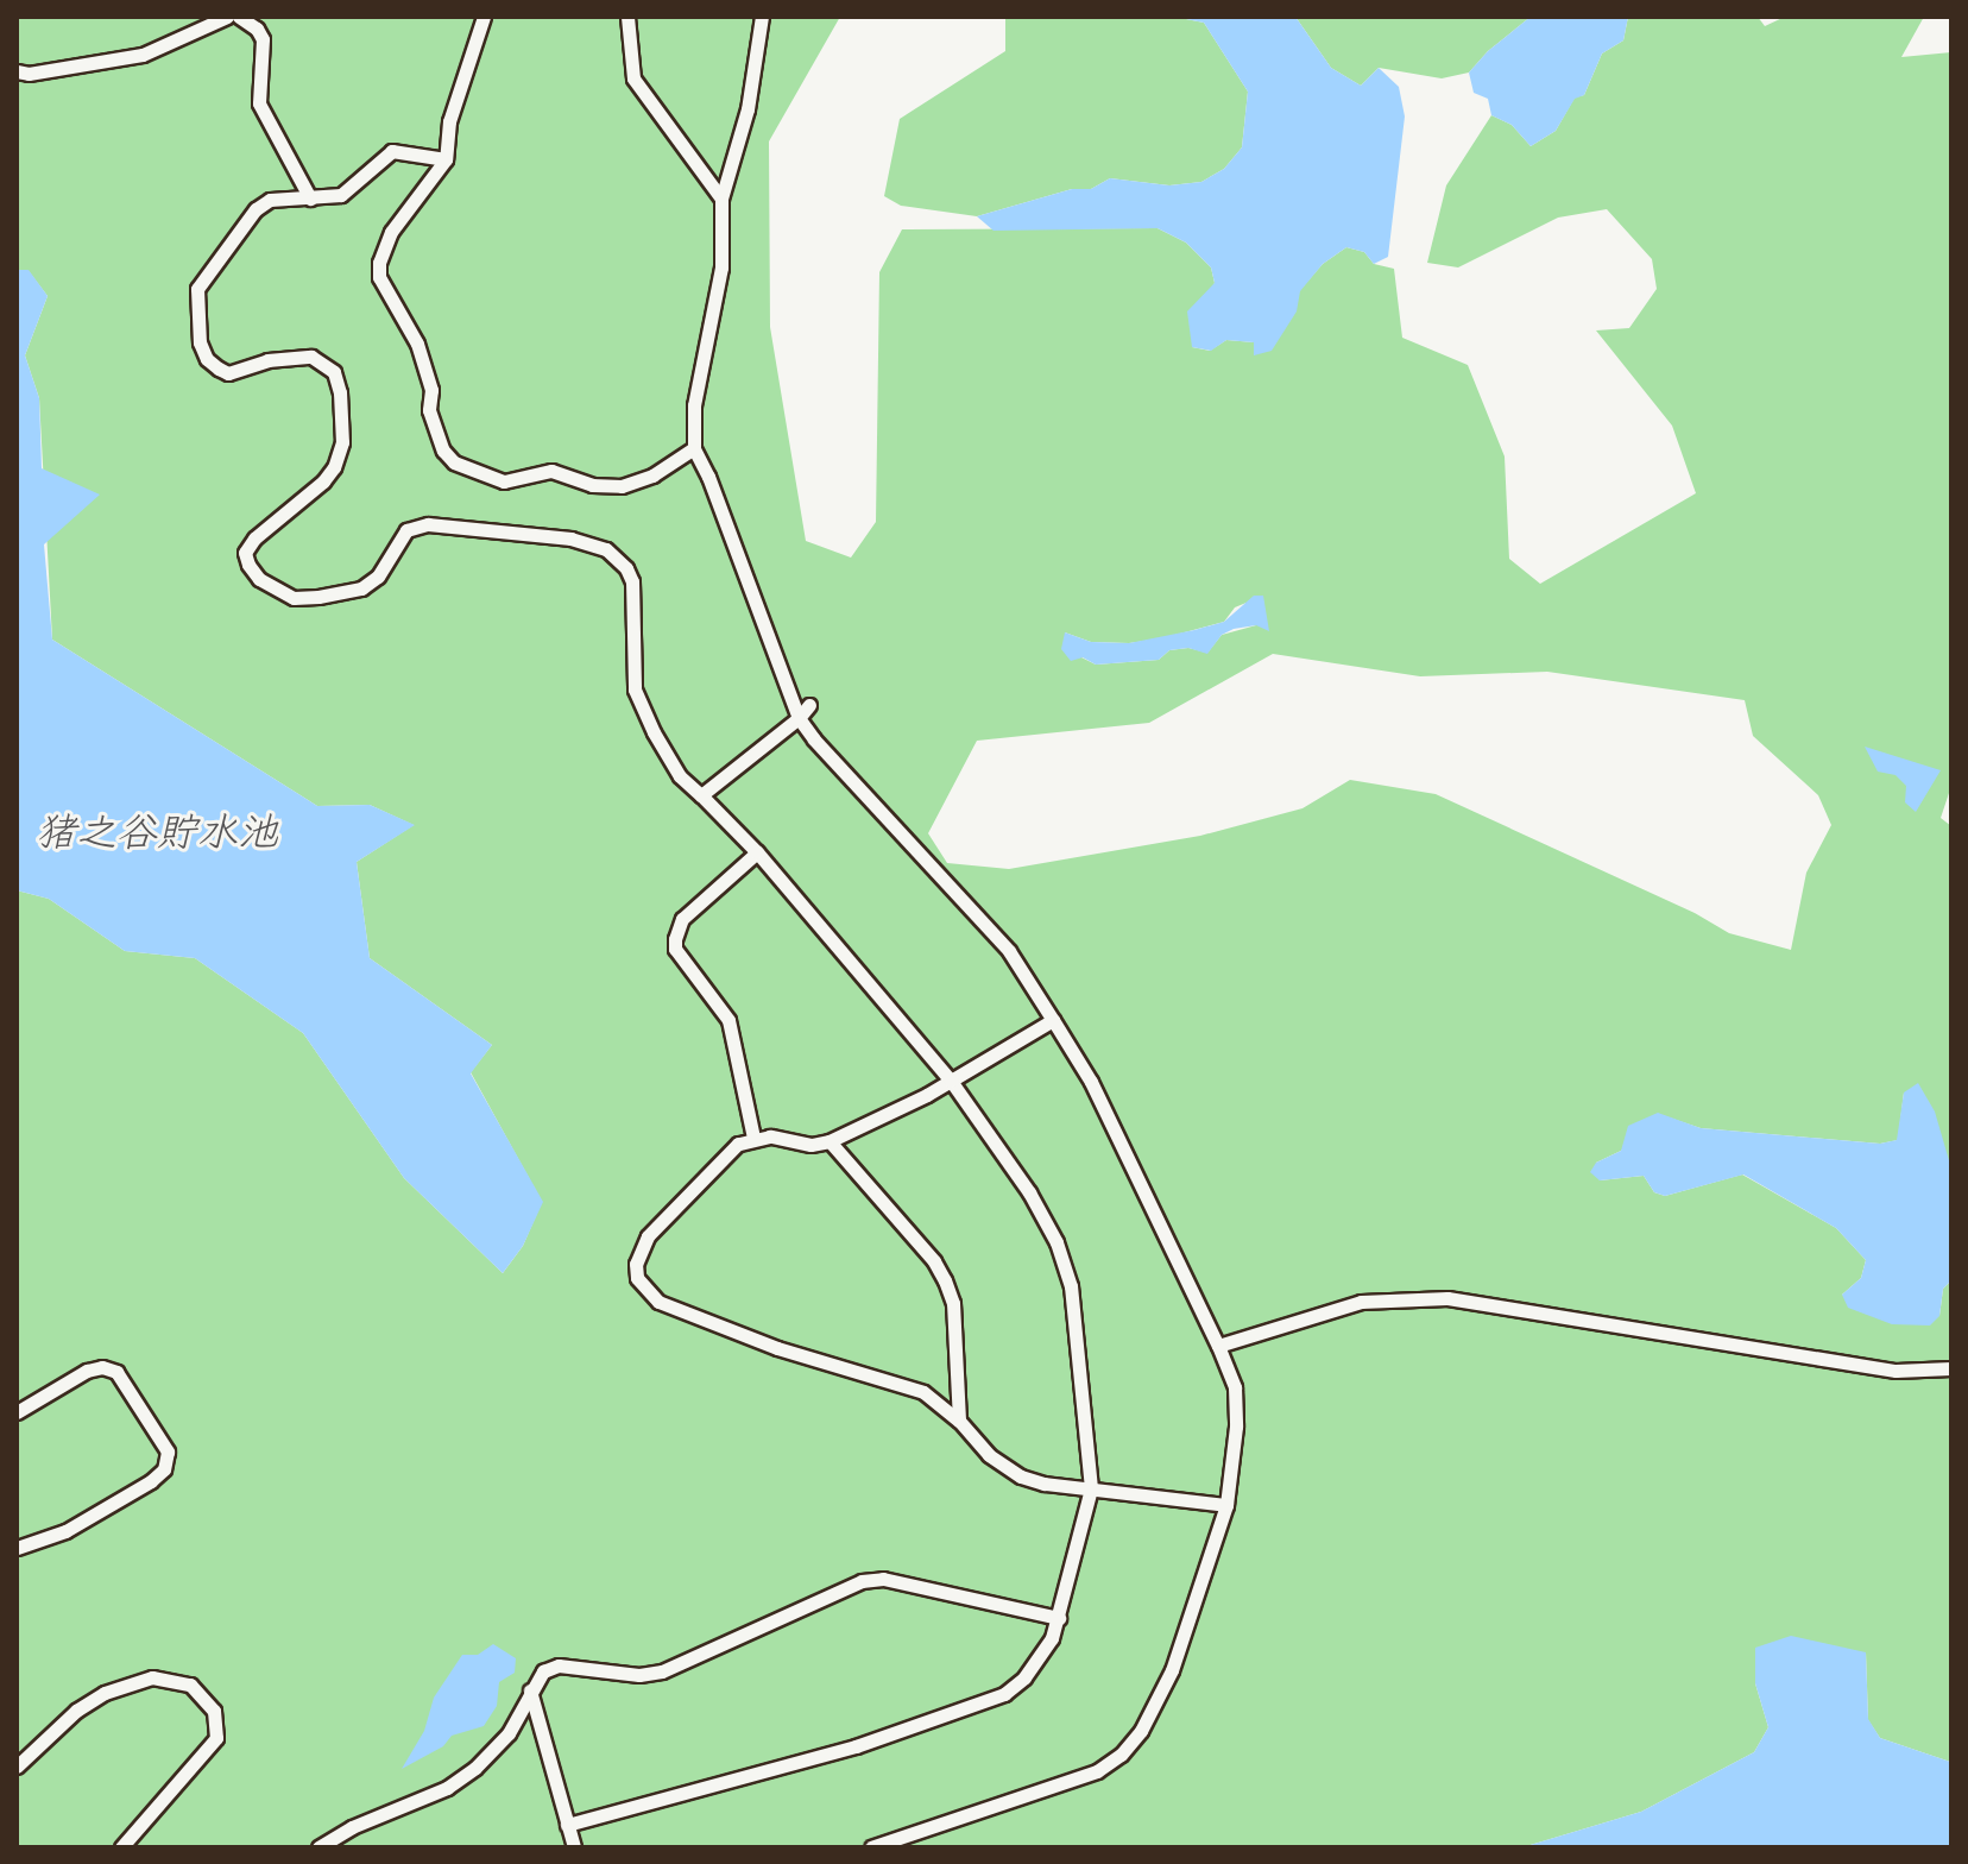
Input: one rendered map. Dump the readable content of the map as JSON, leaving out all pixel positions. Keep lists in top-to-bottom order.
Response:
{
  "water": ["猪之谷貯水池"]
}
